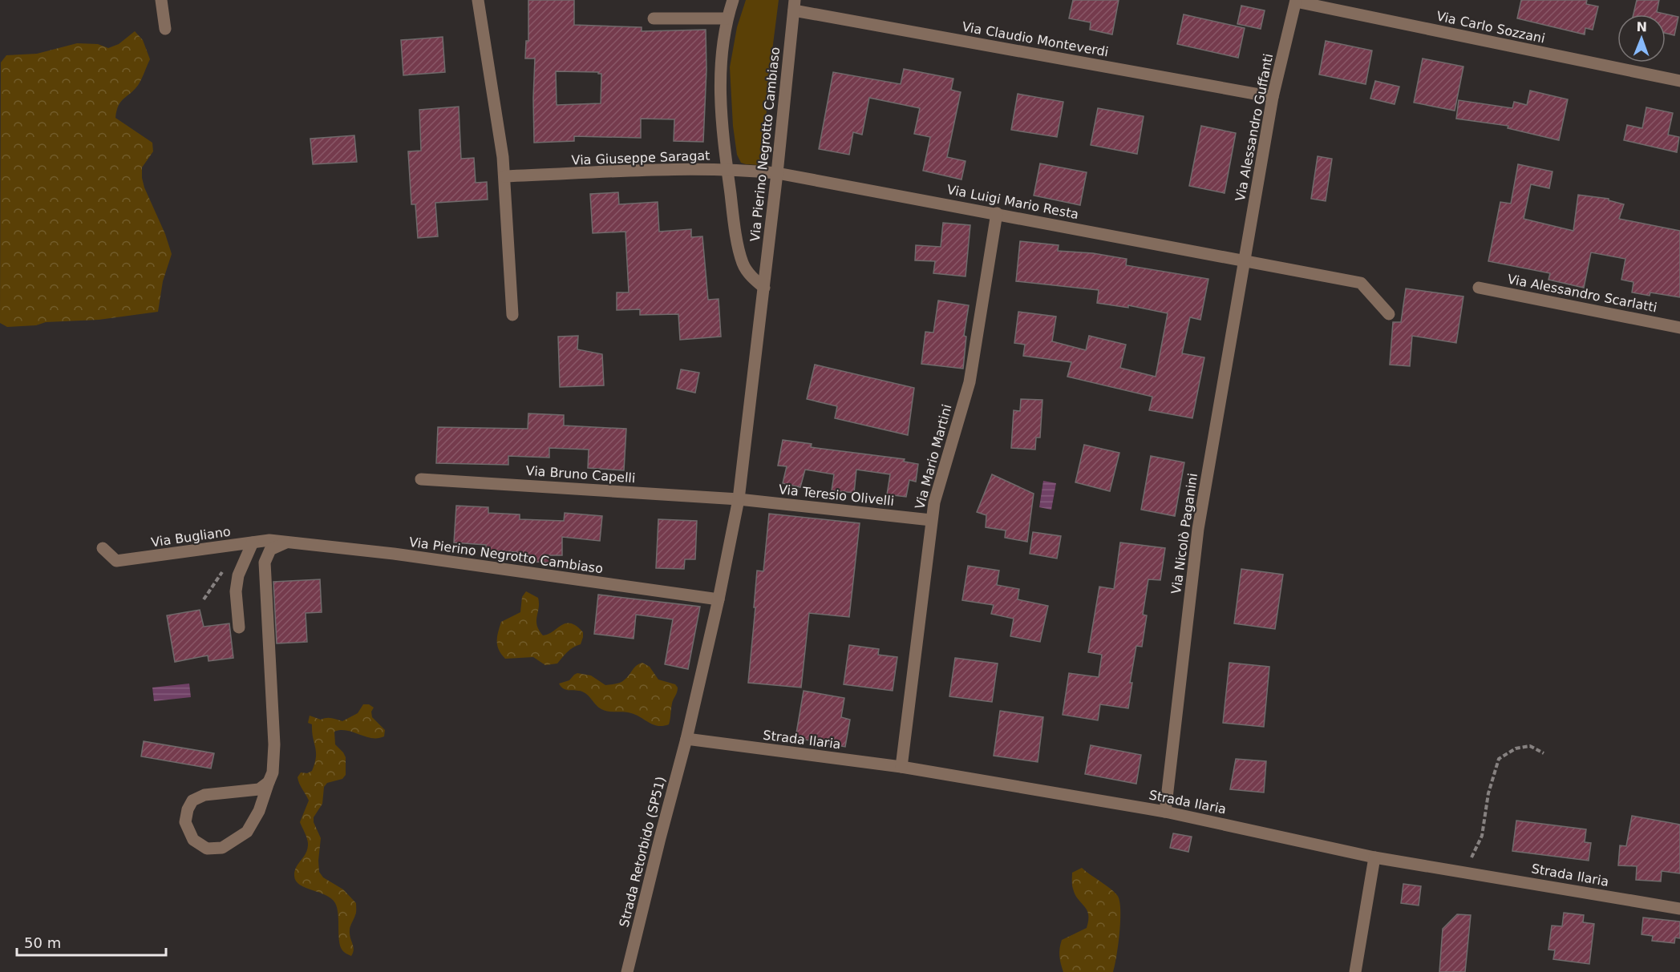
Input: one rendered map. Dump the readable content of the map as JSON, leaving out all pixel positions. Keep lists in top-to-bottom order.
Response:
{
  "streets": {
    "street": [
      "Via Carlo Sozzani",
      "Via Claudio Monteverdi",
      "Via Alessandro Guffanti",
      "Via Pierino Negrotto Cambiaso",
      "Via Giuseppe Saragat",
      "Via Luigi Mario Resta",
      "Via Alessandro Scarlatti",
      "Via Mario Martini",
      "Via Bruno Capelli",
      "Via Teresio Olivelli",
      "Via Nicolò Paganini",
      "Via Bugliano",
      "Strada Ilaria",
      "Strada Retorbido (SP51)"
    ]
  },
  "crossings": [
    ["Via Carlo Sozzani", "Via Alessandro Guffanti"],
    ["Via Claudio Monteverdi", "Via Alessandro Guffanti"],
    ["Via Claudio Monteverdi", "Via Pierino Negrotto Cambiaso"],
    ["Via Alessandro Guffanti", "Via Luigi Mario Resta"],
    ["Via Alessandro Guffanti", "Via Nicolò Paganini"],
    ["Via Pierino Negrotto Cambiaso", "Via Giuseppe Saragat"],
    ["Via Pierino Negrotto Cambiaso", "Via Luigi Mario Resta"],
    ["Via Pierino Negrotto Cambiaso", "Via Bruno Capelli"],
    ["Via Pierino Negrotto Cambiaso", "Via Teresio Olivelli"],
    ["Via Pierino Negrotto Cambiaso", "Via Bugliano"],
    ["Via Pierino Negrotto Cambiaso", "Strada Ilaria"],
    ["Via Pierino Negrotto Cambiaso", "Strada Retorbido (SP51)"],
    ["Via Giuseppe Saragat", "Via Luigi Mario Resta"],
    ["Via Luigi Mario Resta", "Via Mario Martini"],
    ["Via Luigi Mario Resta", "Via Nicolò Paganini"],
    ["Via Mario Martini", "Via Teresio Olivelli"],
    ["Via Mario Martini", "Strada Ilaria"],
    ["Via Bruno Capelli", "Via Teresio Olivelli"],
    ["Via Nicolò Paganini", "Strada Ilaria"],
    ["Strada Ilaria", "Strada Retorbido (SP51)"]
  ],
  "scale_bar": "50 m",
  "north": "top"
}
